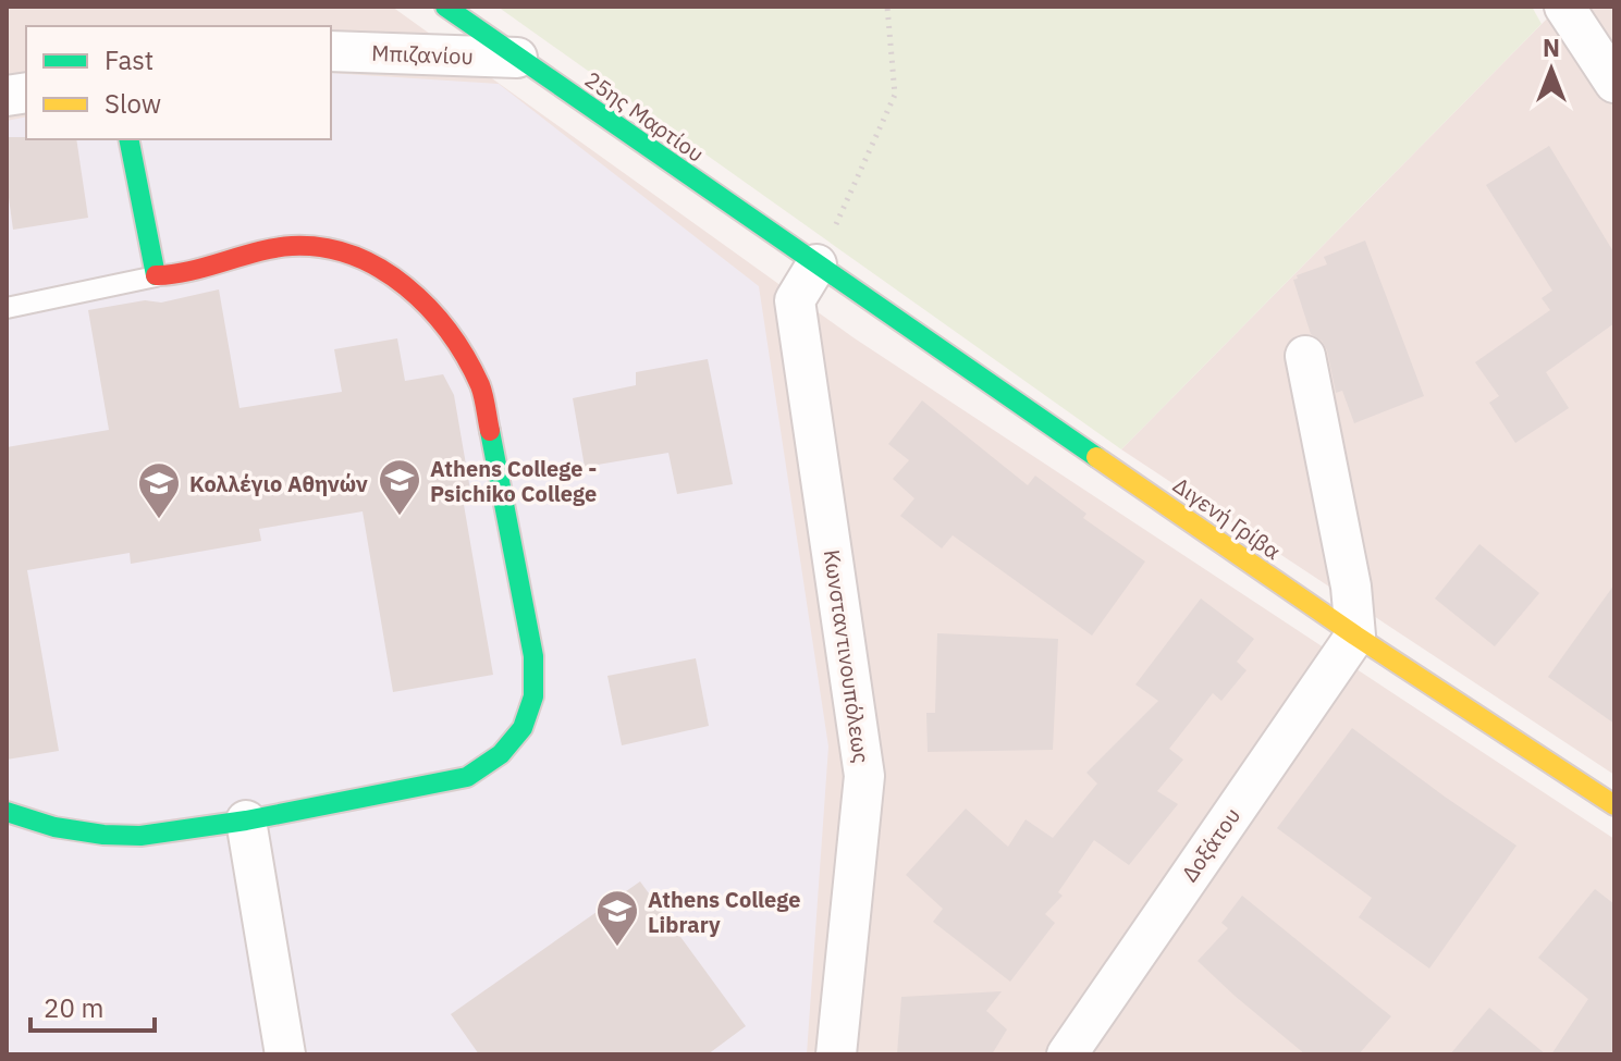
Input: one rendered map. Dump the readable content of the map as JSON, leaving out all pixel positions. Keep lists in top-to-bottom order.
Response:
{
  "streets": {
    "street": [
      "Μπιζανίου",
      "25ης Μαρτίου",
      "Διγενή Γρίβα",
      "Κωνσταντινουπόλεως",
      "Δοξάτου"
    ]
  },
  "crossings": [
    ["Μπιζανίου", "25ης Μαρτίου"],
    ["25ης Μαρτίου", "Διγενή Γρίβα"],
    ["25ης Μαρτίου", "Κωνσταντινουπόλεως"],
    ["Διγενή Γρίβα", "Κωνσταντινουπόλεως"],
    ["Διγενή Γρίβα", "Δοξάτου"]
  ],
  "places": {
    "school or university": ["Athens College - Psichiko College", "Κολλέγιο Αθηνών", "Athens College Library"]
  },
  "legend": ["Fast", "Slow"],
  "scale_bar": "20 m",
  "north": "top"
}
